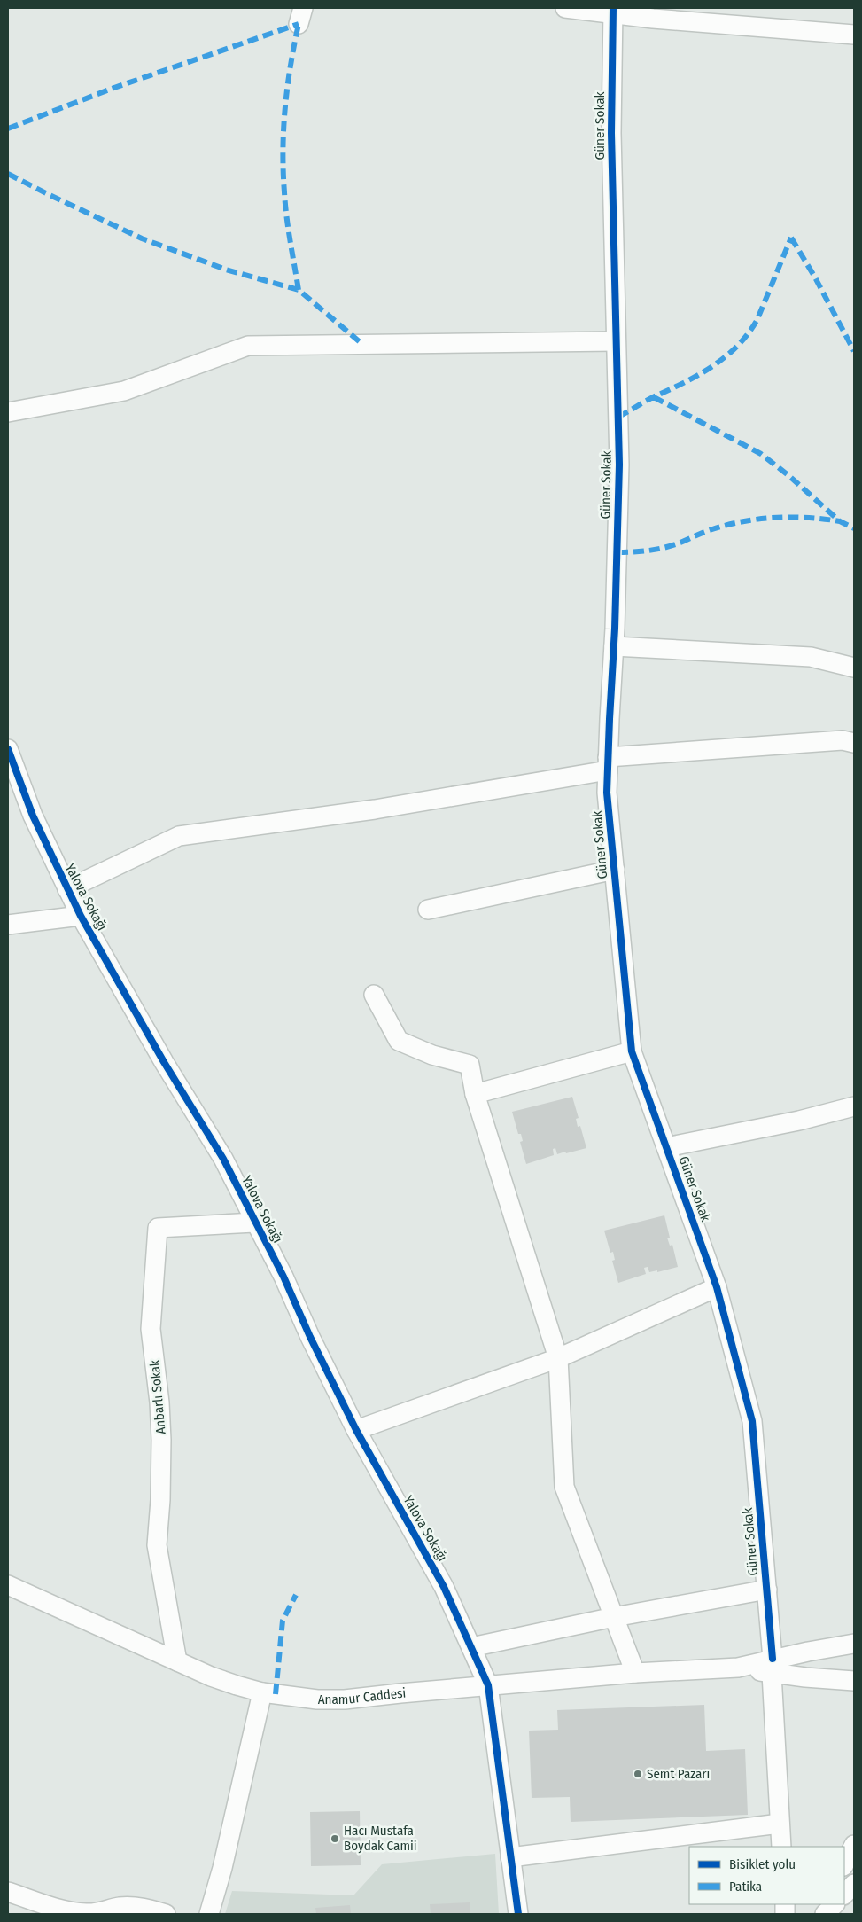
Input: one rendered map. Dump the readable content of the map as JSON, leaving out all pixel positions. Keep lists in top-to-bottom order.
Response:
{
  "streets": {
    "street": [
      "Güner Sokak",
      "Yalova Sokağı",
      "Anbarlı Sokak",
      "Anamur Caddesi"
    ]
  },
  "crossings": [
    ["Güner Sokak", "Anamur Caddesi"],
    ["Yalova Sokağı", "Anbarlı Sokak"],
    ["Yalova Sokağı", "Anamur Caddesi"],
    ["Anbarlı Sokak", "Anamur Caddesi"]
  ],
  "places": ["Semt Pazarı", "Hacı Mustafa Boydak Camii"],
  "legend": ["Bisiklet yolu", "Patika"]
}
